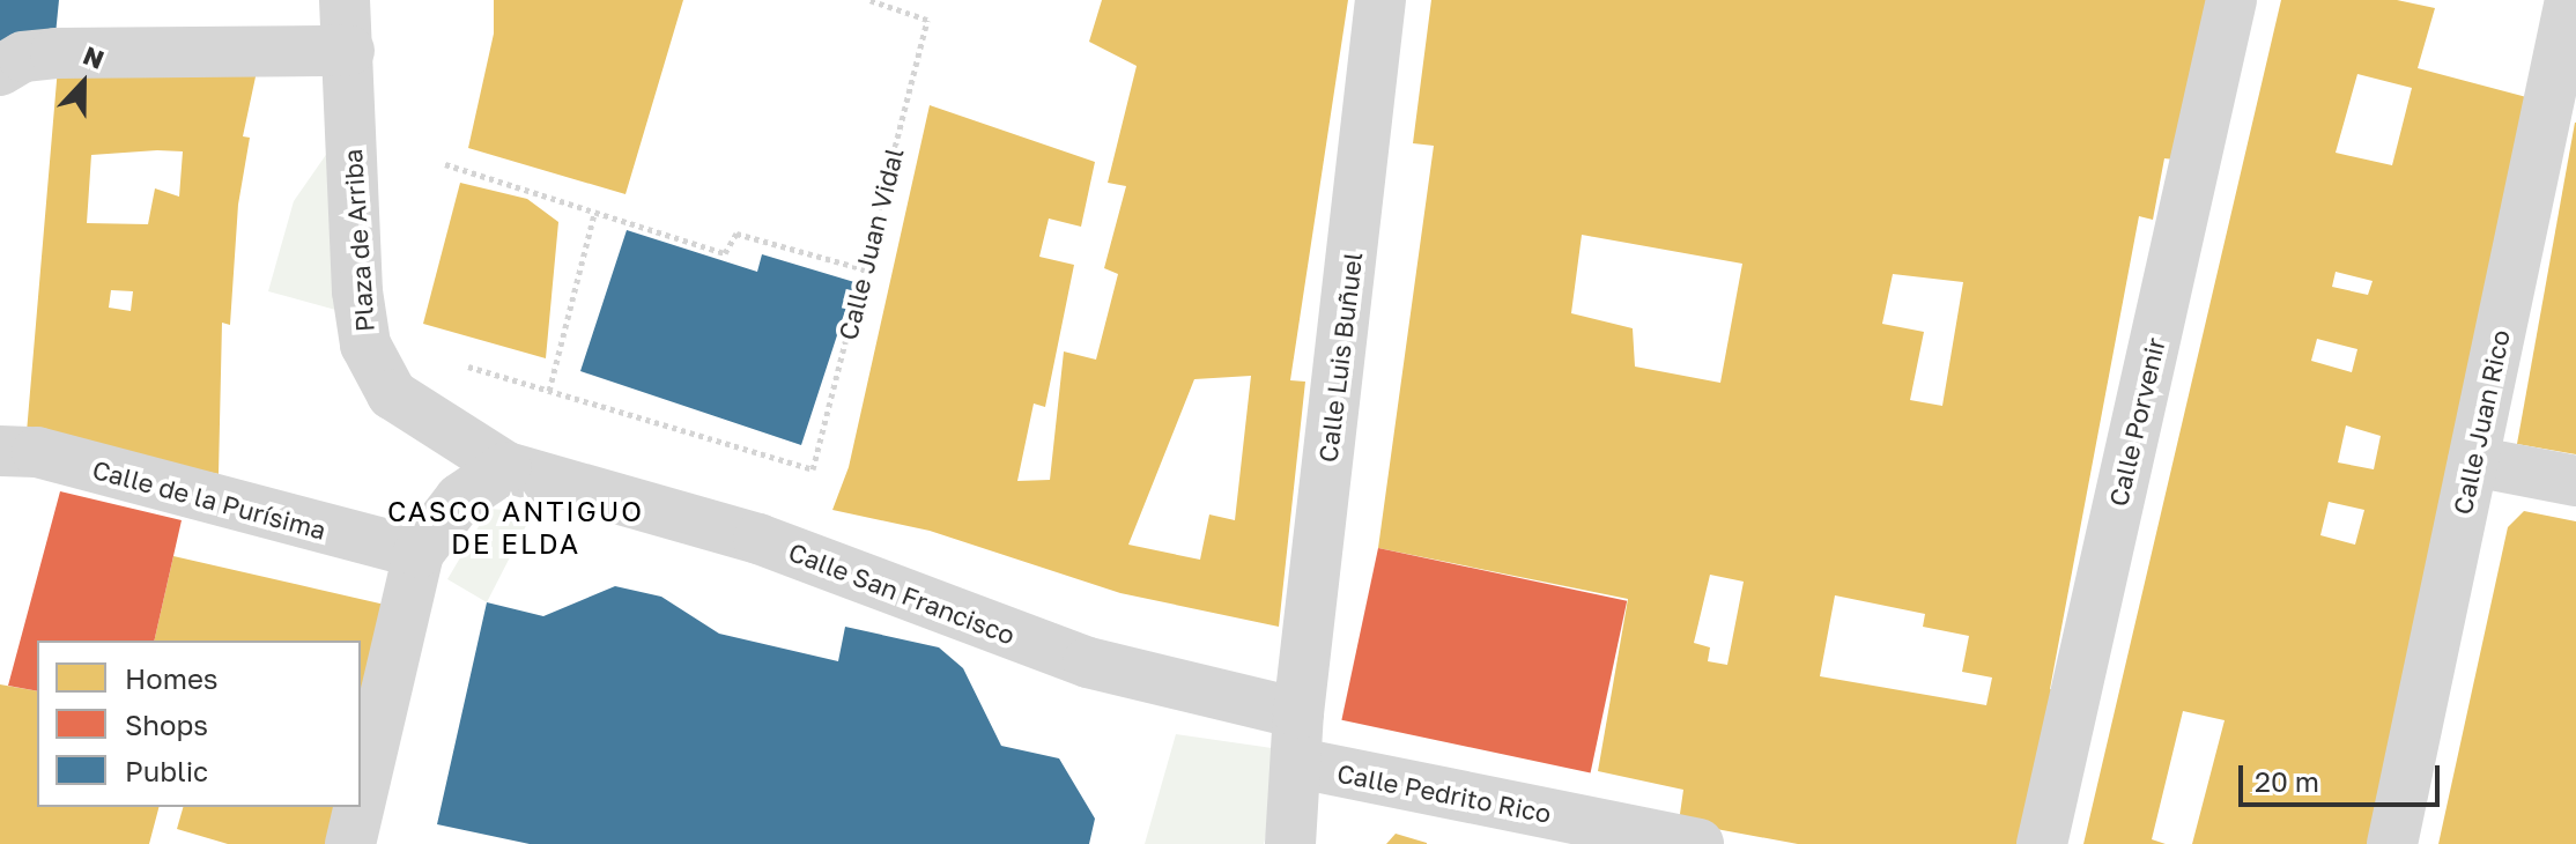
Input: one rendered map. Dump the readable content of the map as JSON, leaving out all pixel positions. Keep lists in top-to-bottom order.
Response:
{
  "streets": {
    "street": [
      "Plaza de Arriba",
      "Calle Luis Buñuel",
      "Calle Porvenir",
      "Calle Juan Rico",
      "Calle de la Purísima",
      "Calle San Francisco",
      "Calle Pedrito Rico"
    ],
    "path": ["Calle Juan Vidal"]
  },
  "crossings": [
    ["Plaza de Arriba", "Calle San Francisco"],
    ["Calle Luis Buñuel", "Calle San Francisco"],
    ["Calle Luis Buñuel", "Calle Pedrito Rico"]
  ],
  "districts": ["CASCO ANTIGUO DE ELDA"],
  "legend": ["Homes", "Shops", "Public"],
  "scale_bar": "20 m",
  "north": "top"
}
